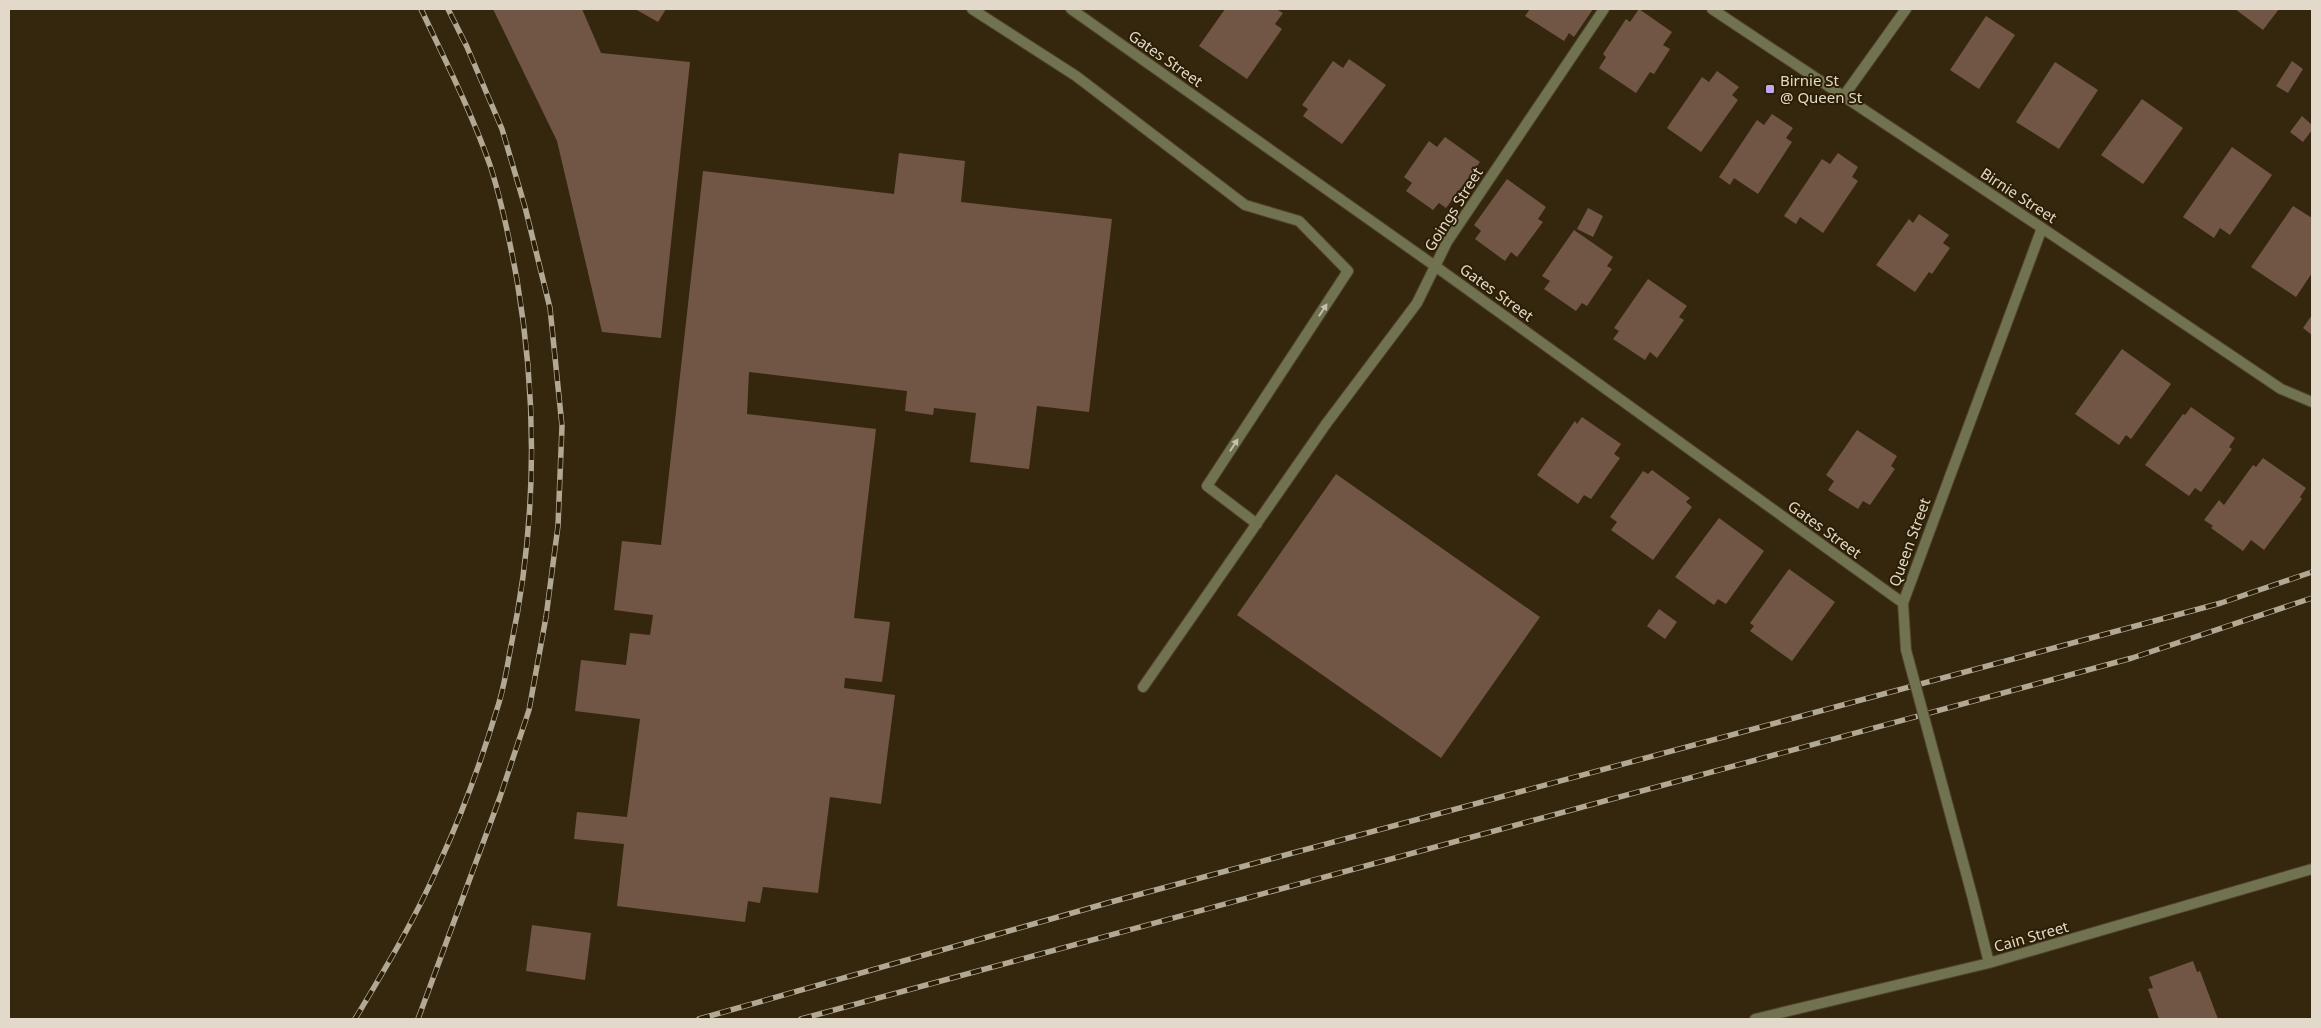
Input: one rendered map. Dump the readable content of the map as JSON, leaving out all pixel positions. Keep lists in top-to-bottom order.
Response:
{
  "streets": {
    "street": [
      "Gates Street",
      "Birnie Street",
      "Goings Street",
      "Queen Street",
      "Cain Street"
    ]
  },
  "crossings": [
    ["Gates Street", "Goings Street"],
    ["Gates Street", "Queen Street"],
    ["Birnie Street", "Queen Street"],
    ["Queen Street", "Cain Street"]
  ],
  "places": {
    "transit": ["Birnie St @ Queen St"]
  }
}
